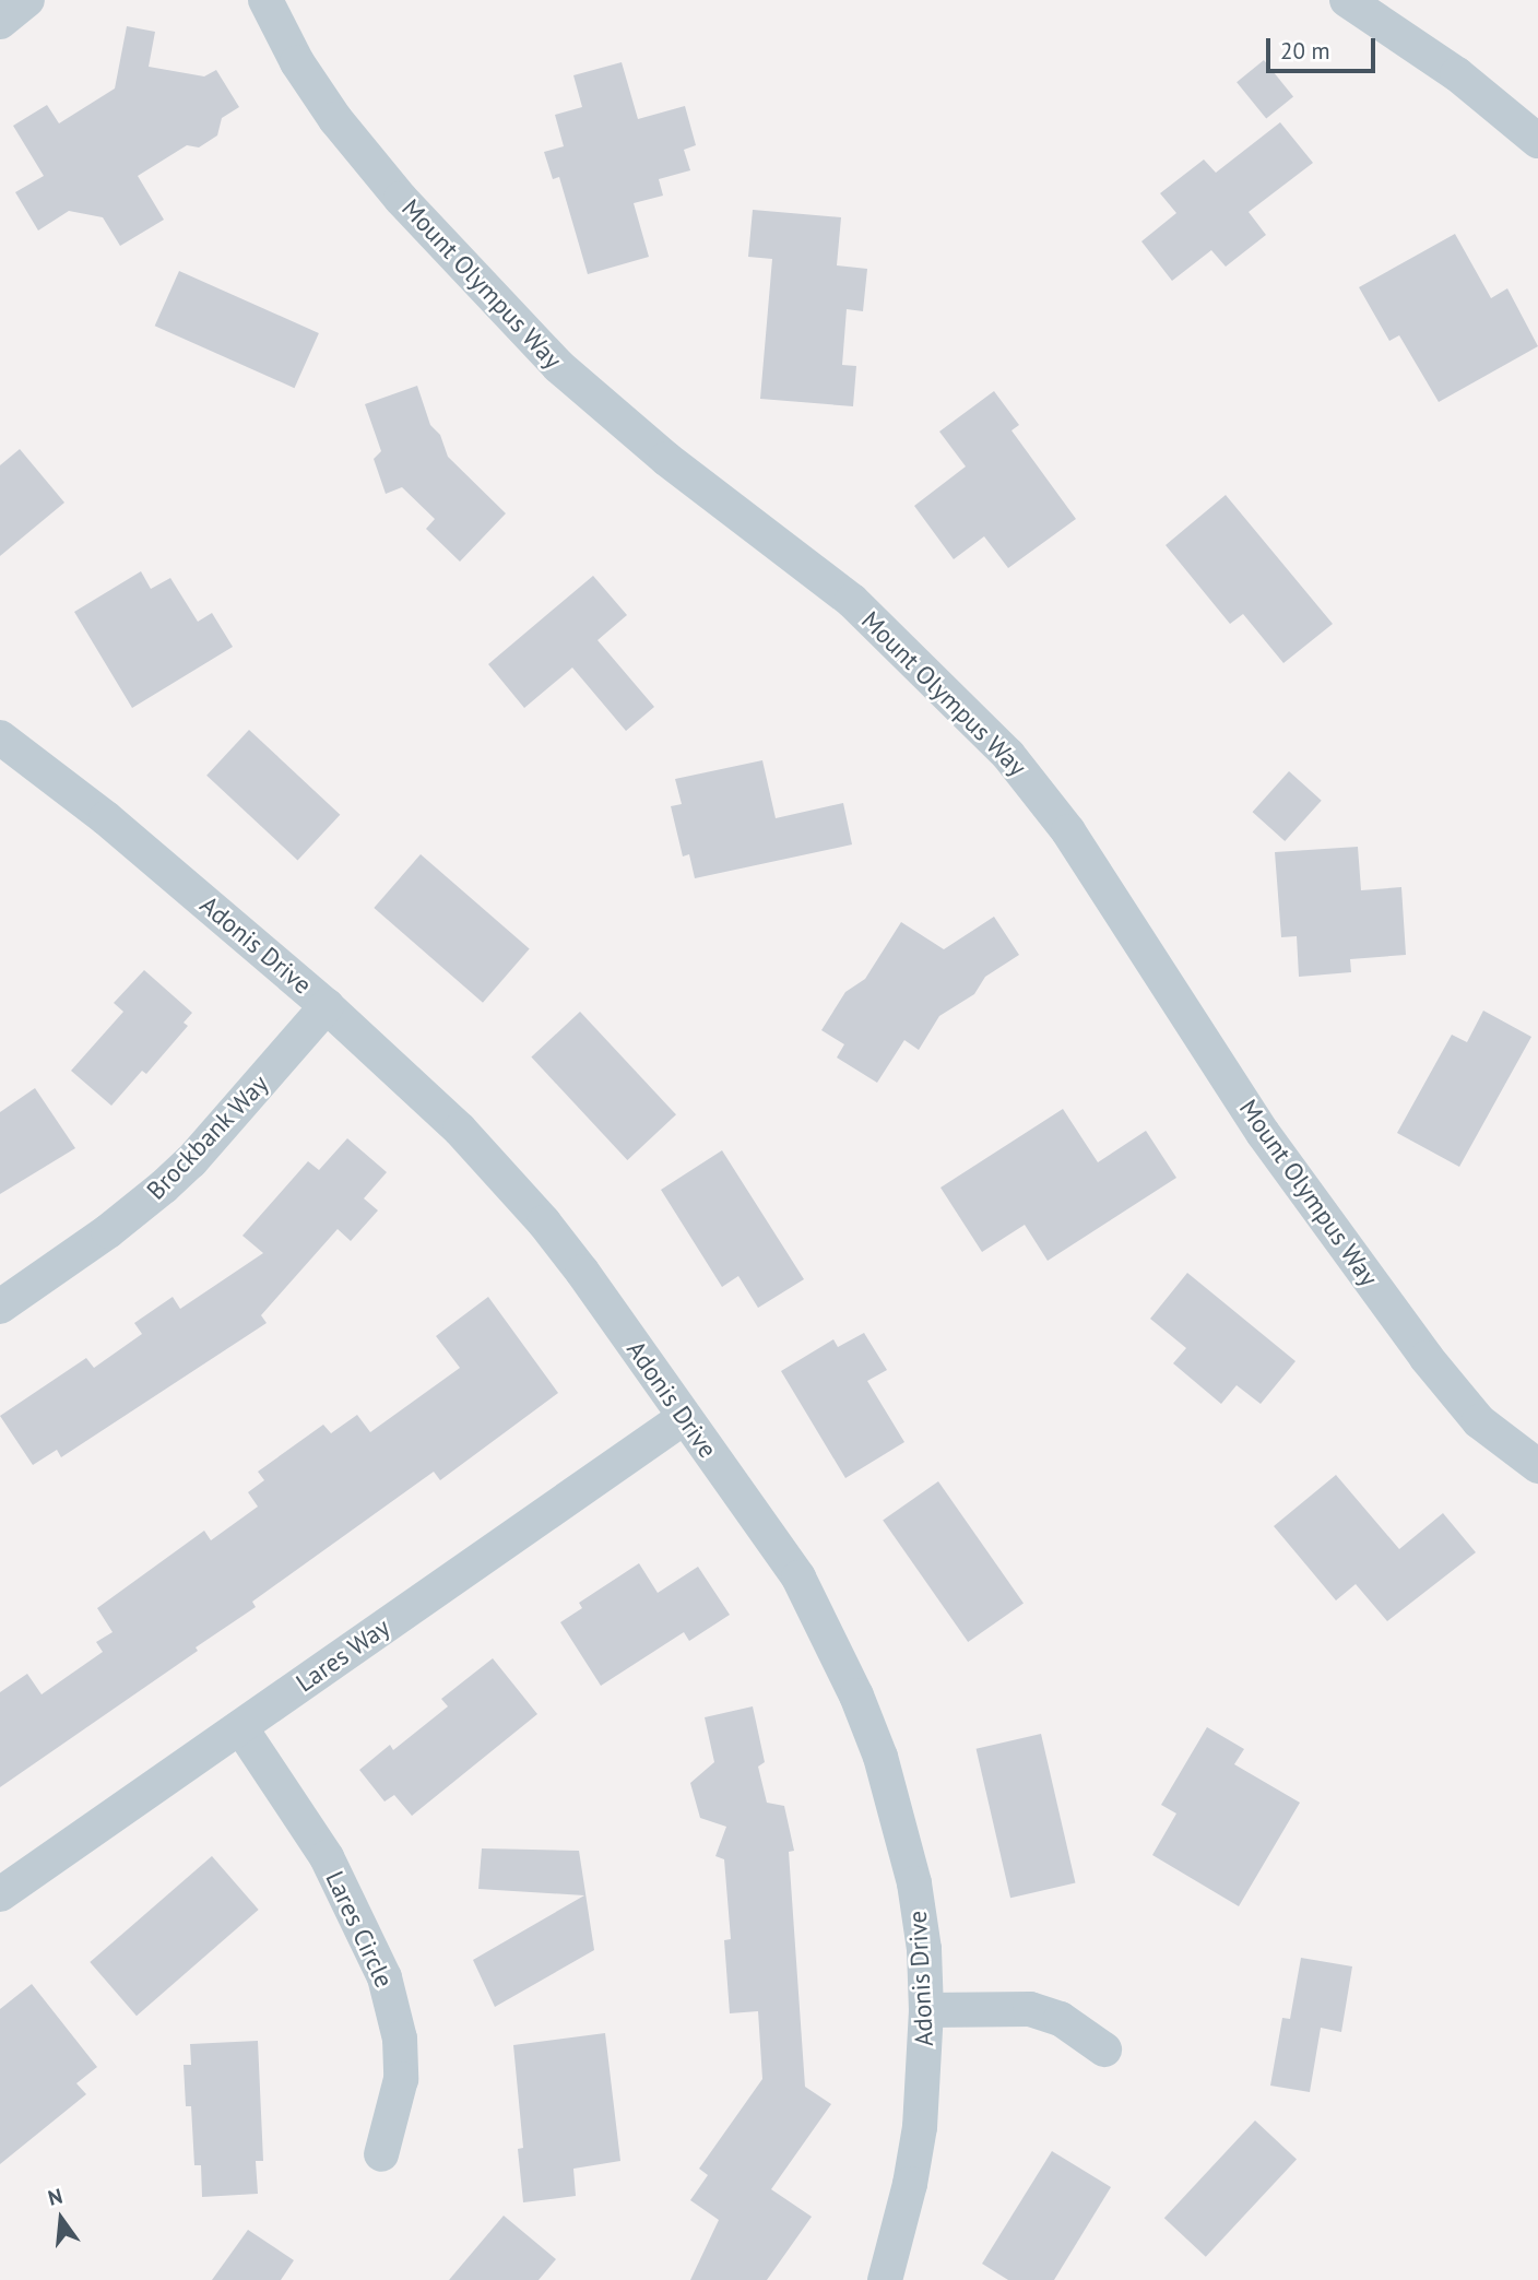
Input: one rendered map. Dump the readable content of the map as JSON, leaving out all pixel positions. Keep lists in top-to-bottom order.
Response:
{
  "streets": {
    "street": [
      "Mount Olympus Way",
      "Adonis Drive",
      "Brockbank Way",
      "Lares Way",
      "Lares Circle"
    ]
  },
  "crossings": [
    ["Adonis Drive", "Brockbank Way"],
    ["Adonis Drive", "Lares Way"],
    ["Lares Way", "Lares Circle"]
  ],
  "scale_bar": "20 m",
  "north": "top"
}
